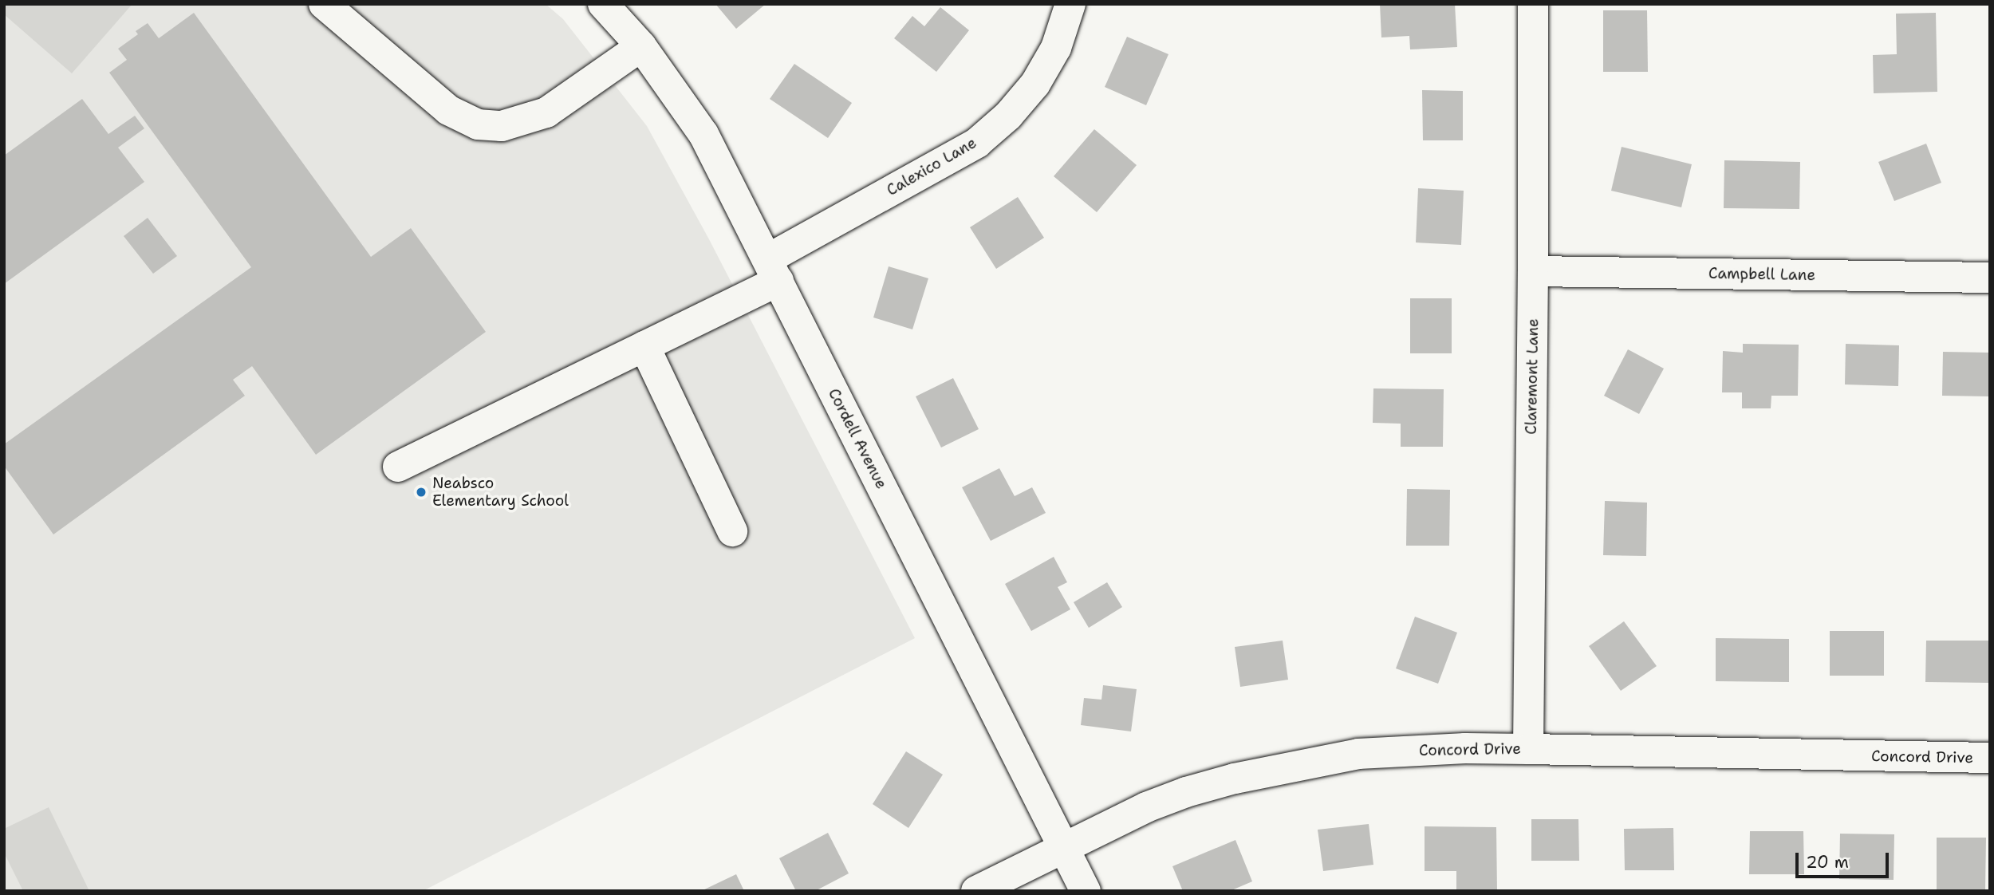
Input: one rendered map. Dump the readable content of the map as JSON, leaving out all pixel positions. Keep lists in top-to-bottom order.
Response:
{
  "streets": {
    "street": [
      "Calexico Lane",
      "Campbell Lane",
      "Claremont Lane",
      "Cordell Avenue",
      "Concord Drive"
    ]
  },
  "crossings": [
    ["Calexico Lane", "Cordell Avenue"],
    ["Campbell Lane", "Claremont Lane"],
    ["Claremont Lane", "Concord Drive"],
    ["Cordell Avenue", "Concord Drive"]
  ],
  "places": ["Neabsco Elementary School"],
  "scale_bar": "20 m"
}
